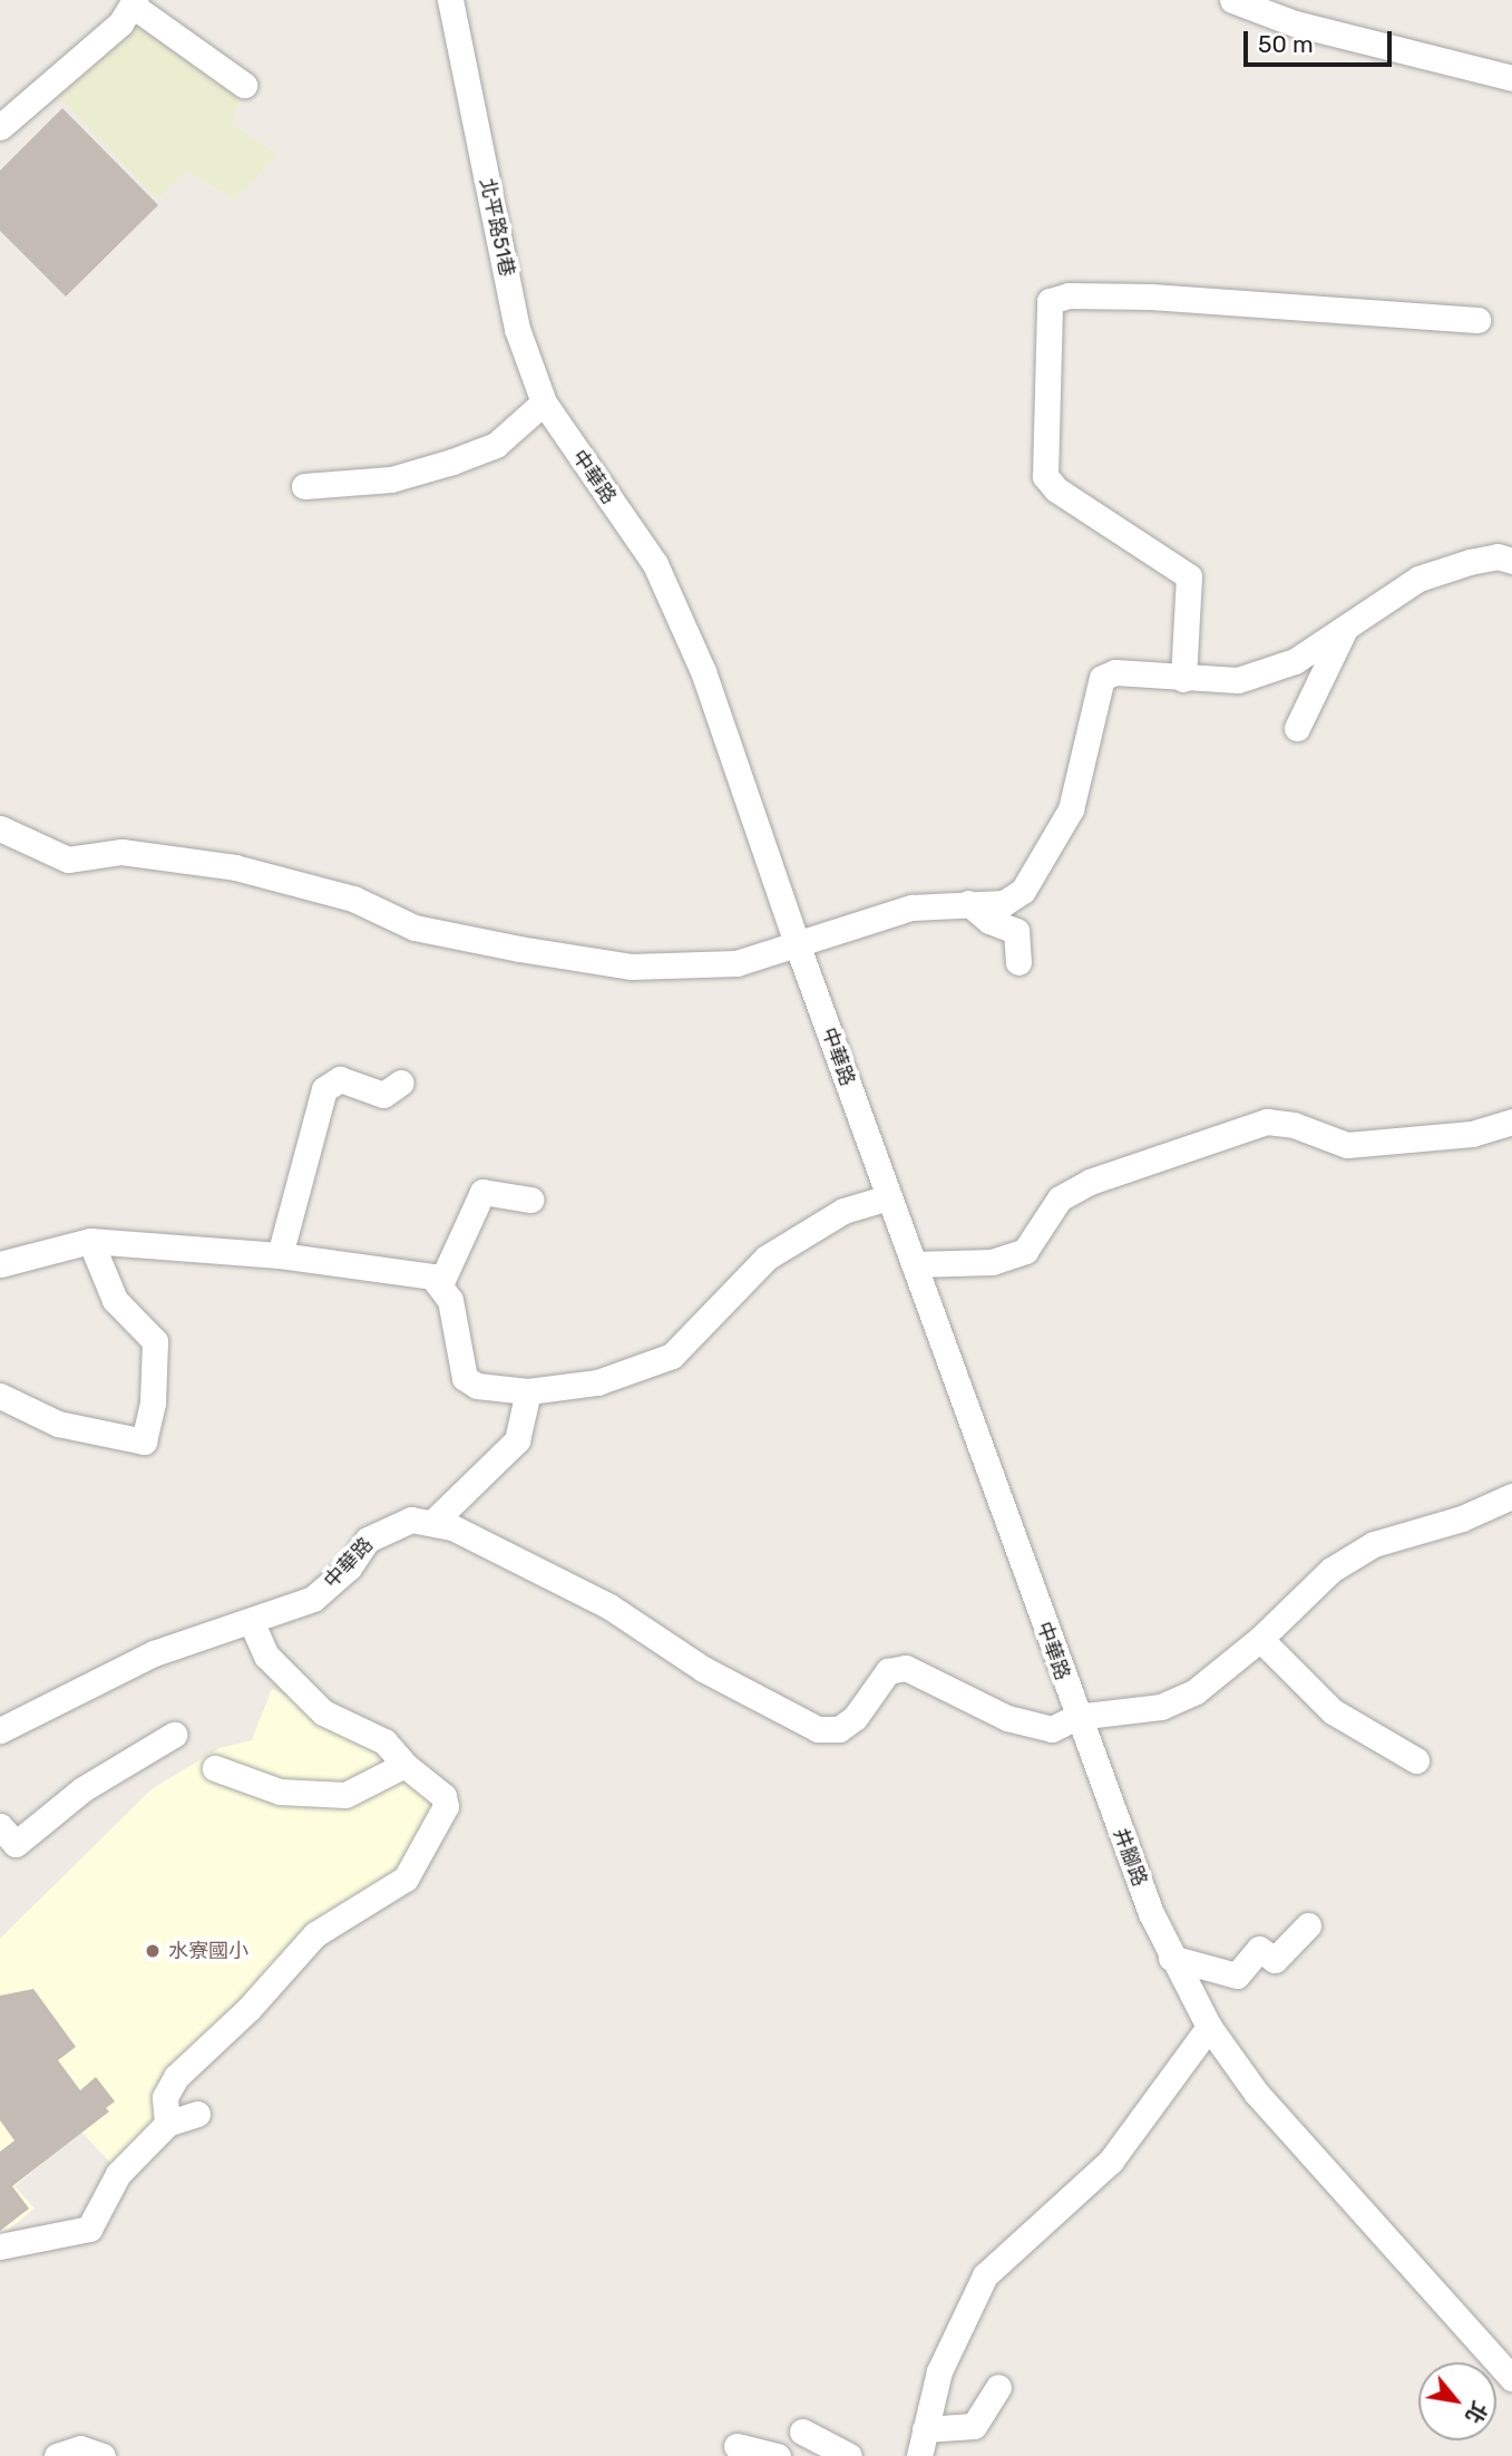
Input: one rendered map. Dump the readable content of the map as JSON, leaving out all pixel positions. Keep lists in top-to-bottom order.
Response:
{
  "streets": {
    "street": ["北平路51巷", "中華路", "井腳路"]
  },
  "crossings": [
    ["北平路51巷", "中華路"],
    ["中華路", "井腳路"]
  ],
  "places": ["水寮國小"],
  "scale_bar": "50 m",
  "north": "bottom right"
}
